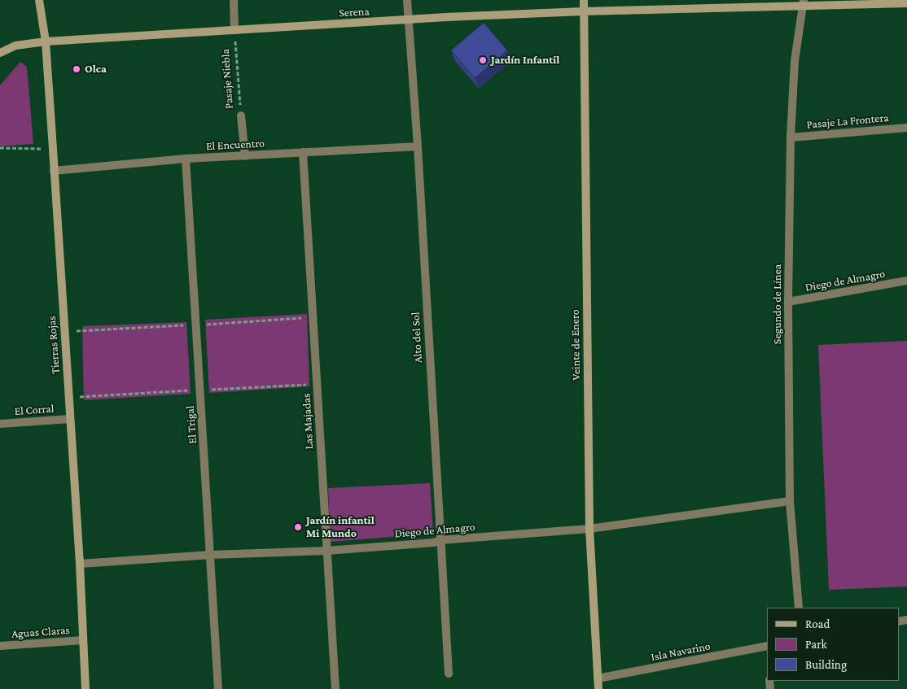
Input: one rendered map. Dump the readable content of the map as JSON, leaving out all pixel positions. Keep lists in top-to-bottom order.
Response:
{
  "streets": {
    "street": [
      "Serena",
      "Pasaje Niebla",
      "Pasaje La Frontera",
      "El Encuentro",
      "Diego de Almagro",
      "Segundo de Línea",
      "Alto del Sol",
      "Tierras Rojas",
      "Veinte de Enero",
      "El Corral",
      "Las Majadas",
      "El Trigal",
      "Aguas Claras",
      "Isla Navarino"
    ]
  },
  "crossings": [
    ["Serena", "Pasaje Niebla"],
    ["Serena", "Segundo de Línea"],
    ["Serena", "Alto del Sol"],
    ["Serena", "Tierras Rojas"],
    ["Serena", "Veinte de Enero"],
    ["Pasaje Niebla", "El Encuentro"],
    ["Pasaje La Frontera", "Segundo de Línea"],
    ["El Encuentro", "Alto del Sol"],
    ["El Encuentro", "Tierras Rojas"],
    ["El Encuentro", "Las Majadas"],
    ["El Encuentro", "El Trigal"],
    ["Diego de Almagro", "Segundo de Línea"],
    ["Diego de Almagro", "Alto del Sol"],
    ["Diego de Almagro", "Tierras Rojas"],
    ["Diego de Almagro", "Veinte de Enero"],
    ["Diego de Almagro", "Las Majadas"],
    ["Diego de Almagro", "El Trigal"],
    ["Tierras Rojas", "El Corral"],
    ["Tierras Rojas", "Aguas Claras"],
    ["Veinte de Enero", "Isla Navarino"]
  ],
  "places": ["Jardín Infantil", "Olca", "Jardín infantil Mi Mundo"],
  "legend": ["Road", "Park", "Building"]
}
